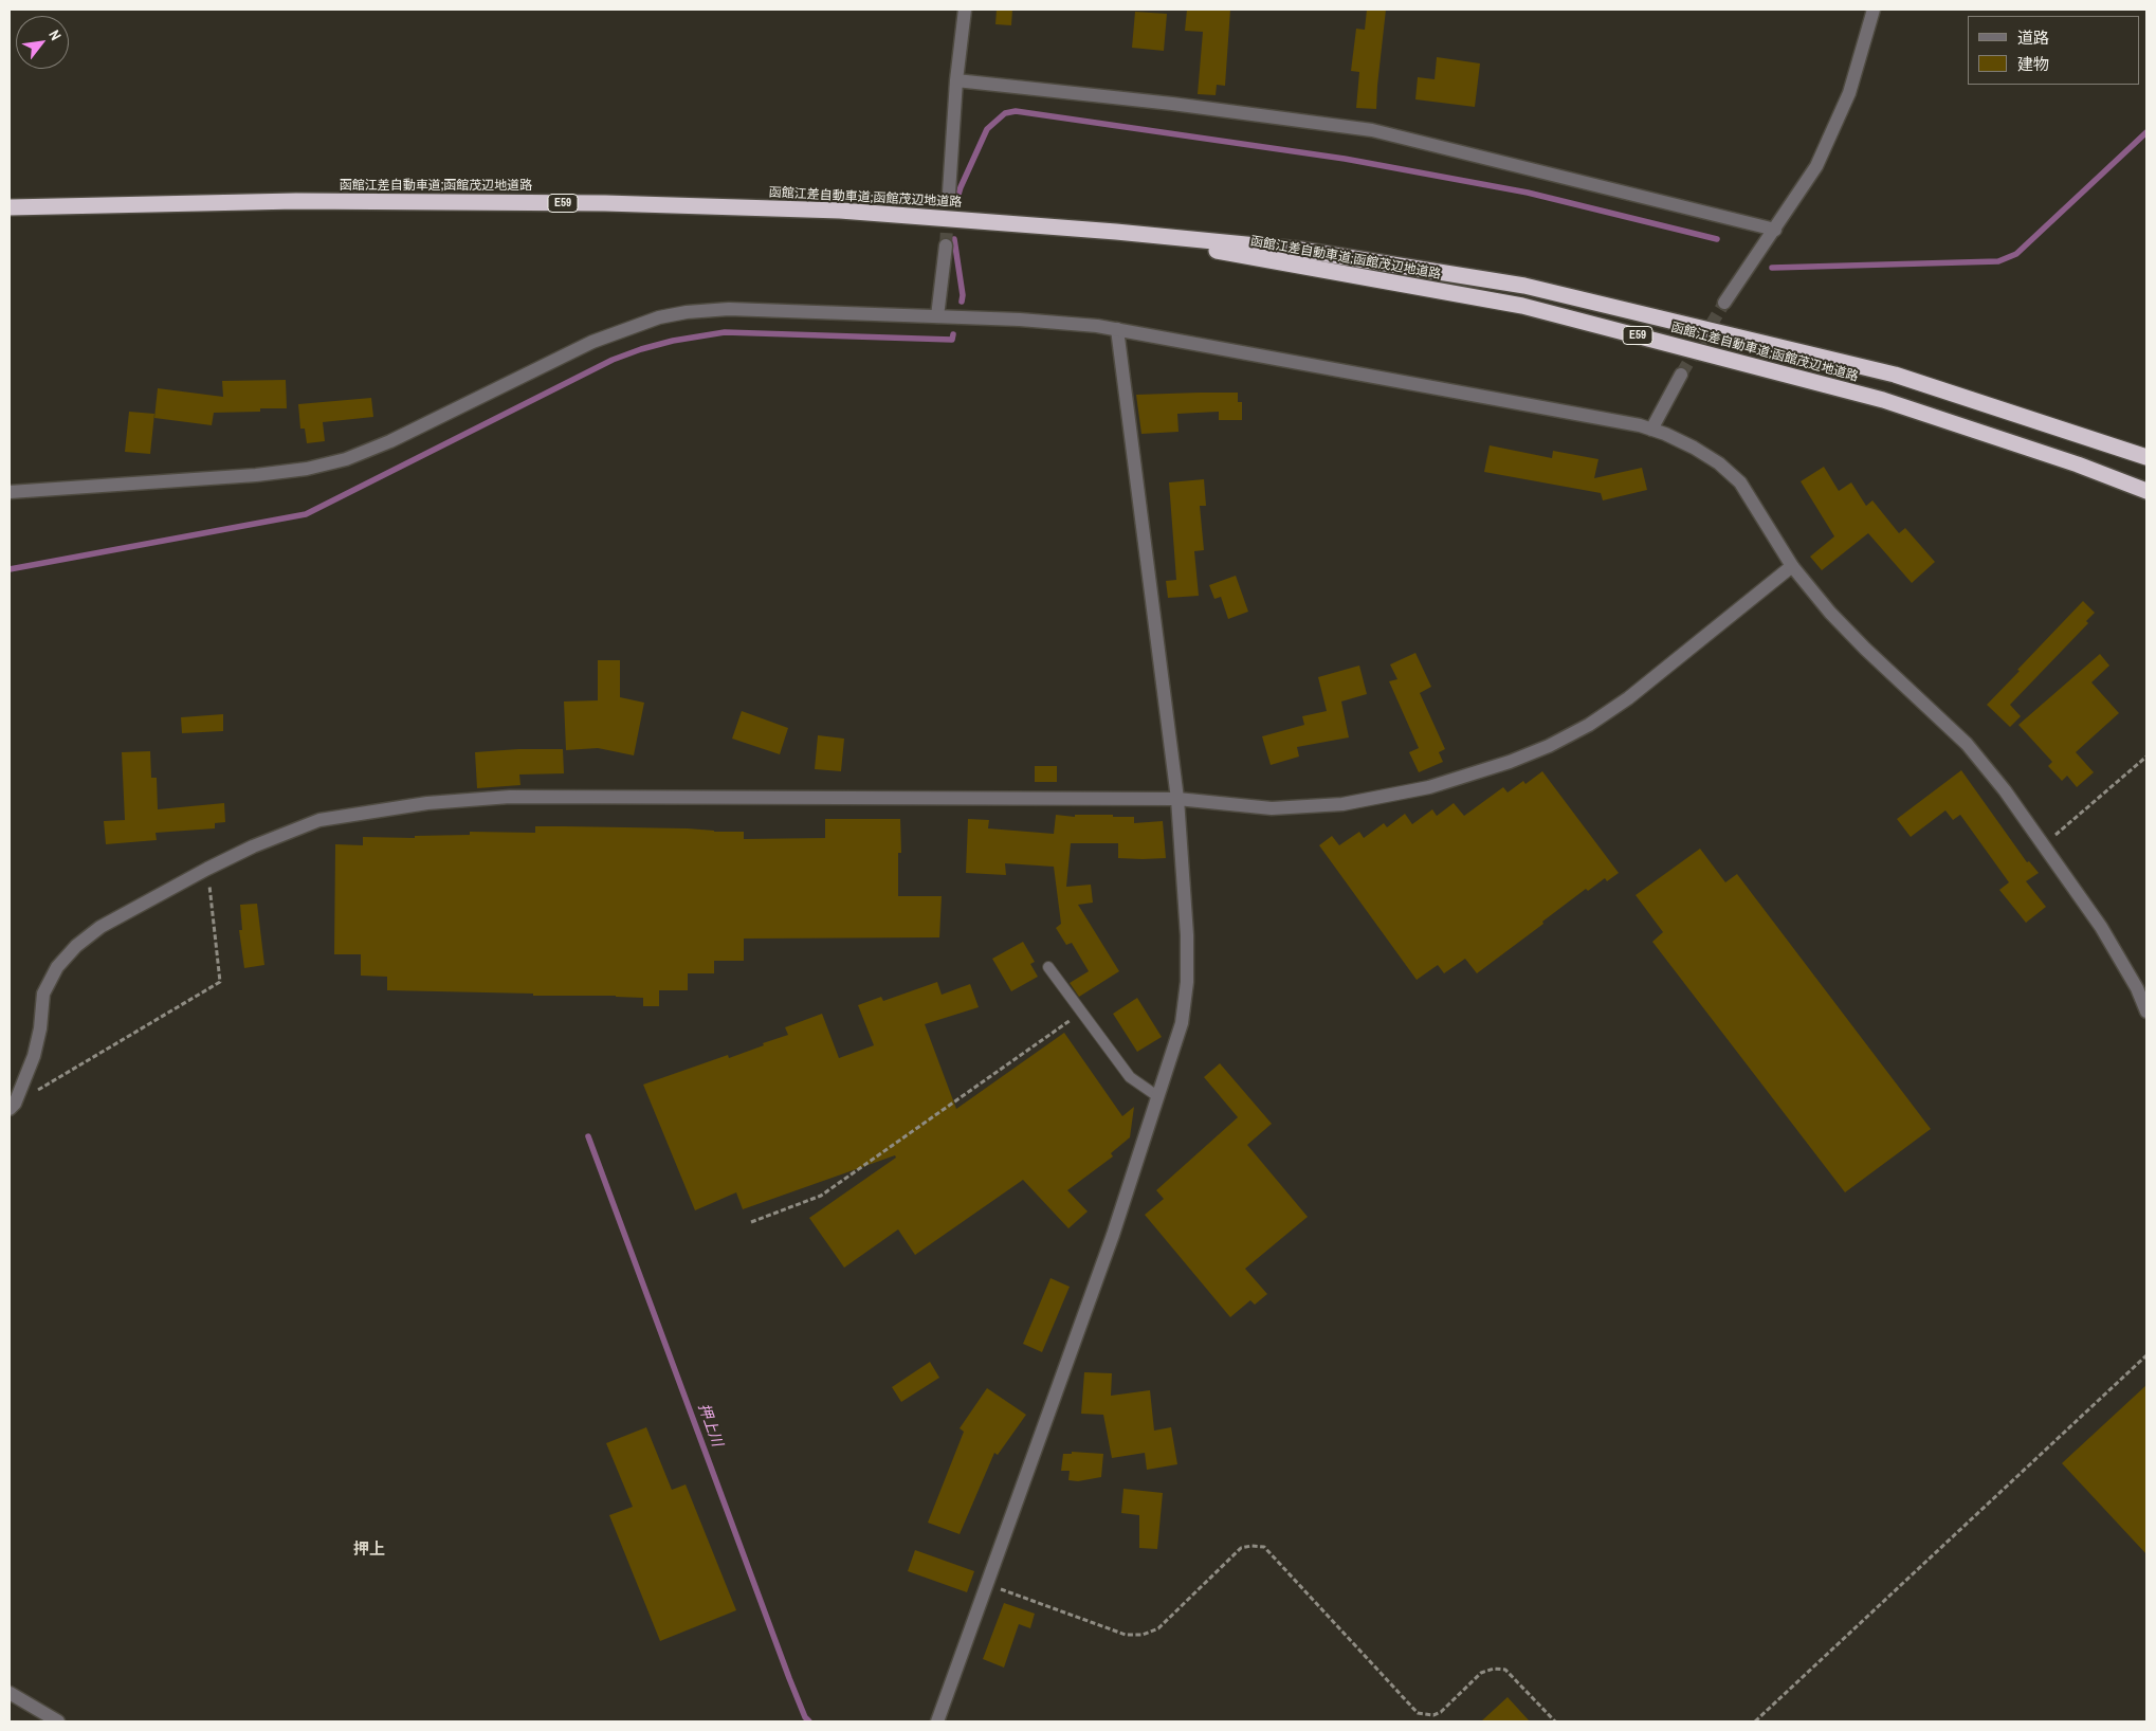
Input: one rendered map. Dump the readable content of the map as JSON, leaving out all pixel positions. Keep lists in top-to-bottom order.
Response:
{
  "streets": {
    "highway": ["函館江差自動車道;函館茂辺地道路", "E59"]
  },
  "districts": ["押上"],
  "water": ["押上川"],
  "legend": ["道路", "建物"],
  "north": "top right"
}
